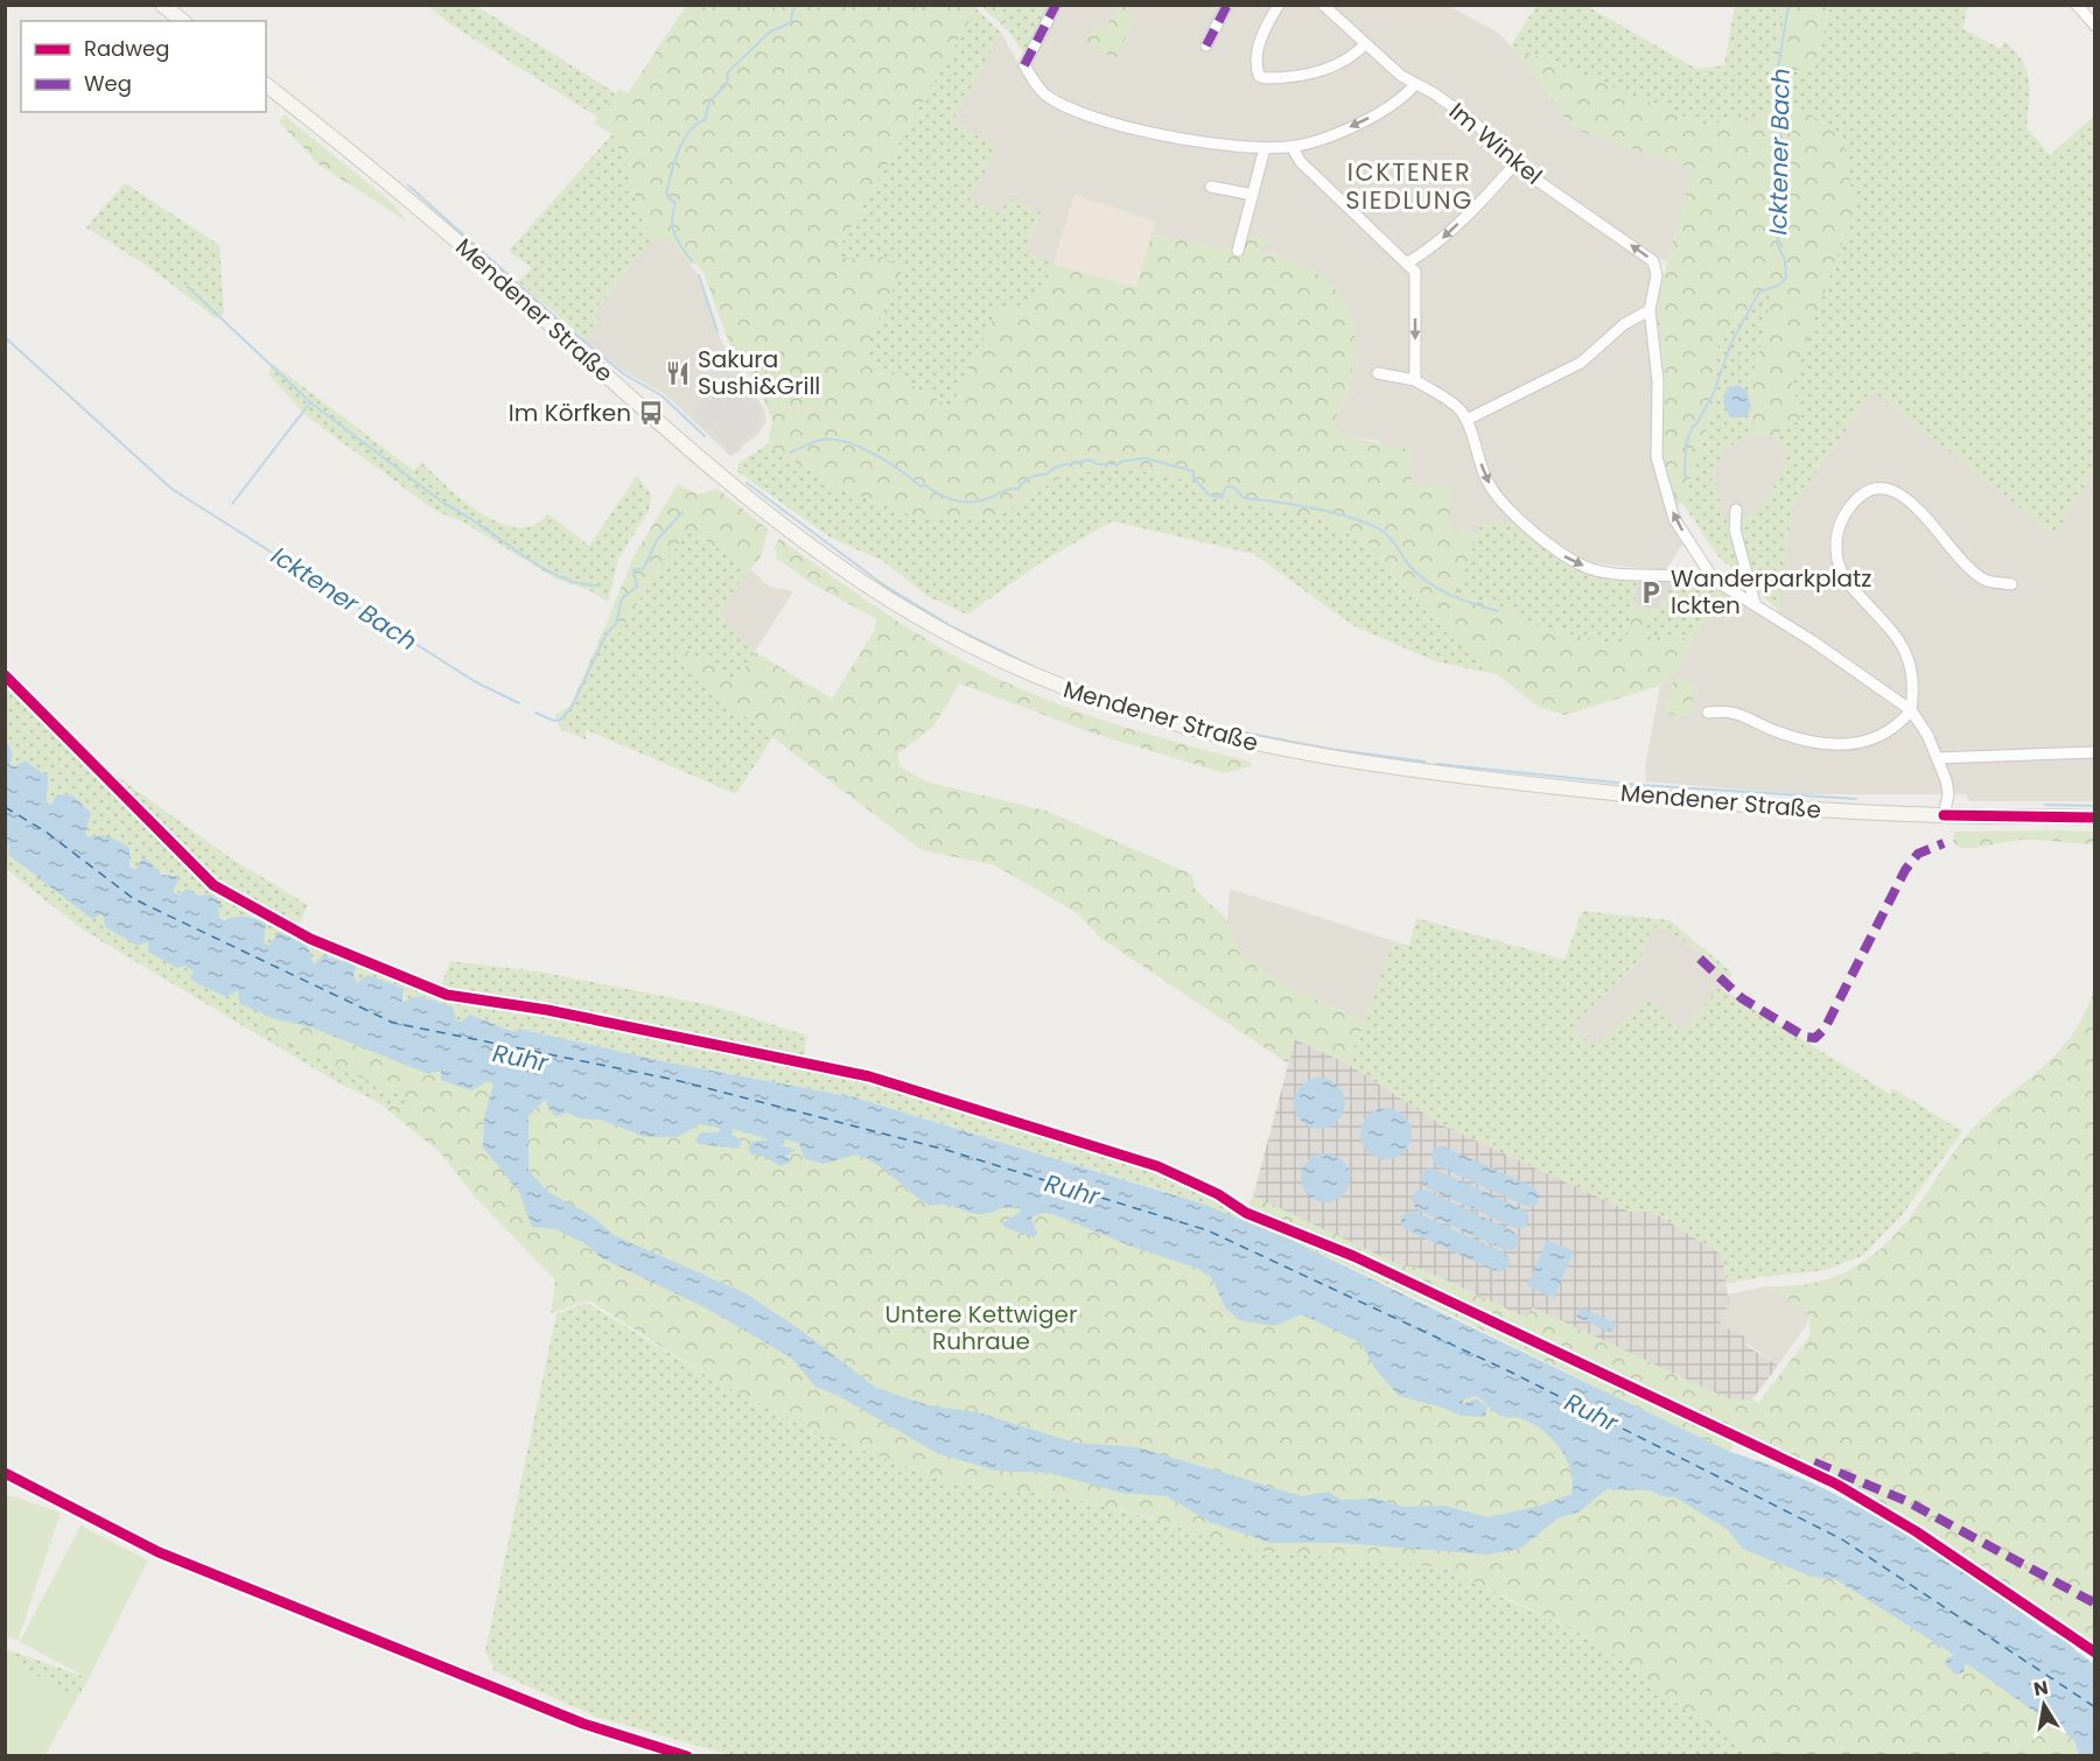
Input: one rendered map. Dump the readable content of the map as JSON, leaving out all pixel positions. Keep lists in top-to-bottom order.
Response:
{
  "streets": {
    "main road": ["Mendener Straße"],
    "street": ["Im Winkel"]
  },
  "one_way": ["Im Winkel"],
  "districts": ["ICKTENER SIEDLUNG"],
  "water": ["Icktener Bach", "Ruhr"],
  "parks": ["Untere Kettwiger Ruhraue"],
  "places": {
    "restaurant": ["Sakura Sushi&Grill"],
    "bus stop": ["Im Körfken"],
    "parking": ["Wanderparkplatz Ickten"]
  },
  "legend": ["Radweg", "Weg"],
  "north": "top"
}
